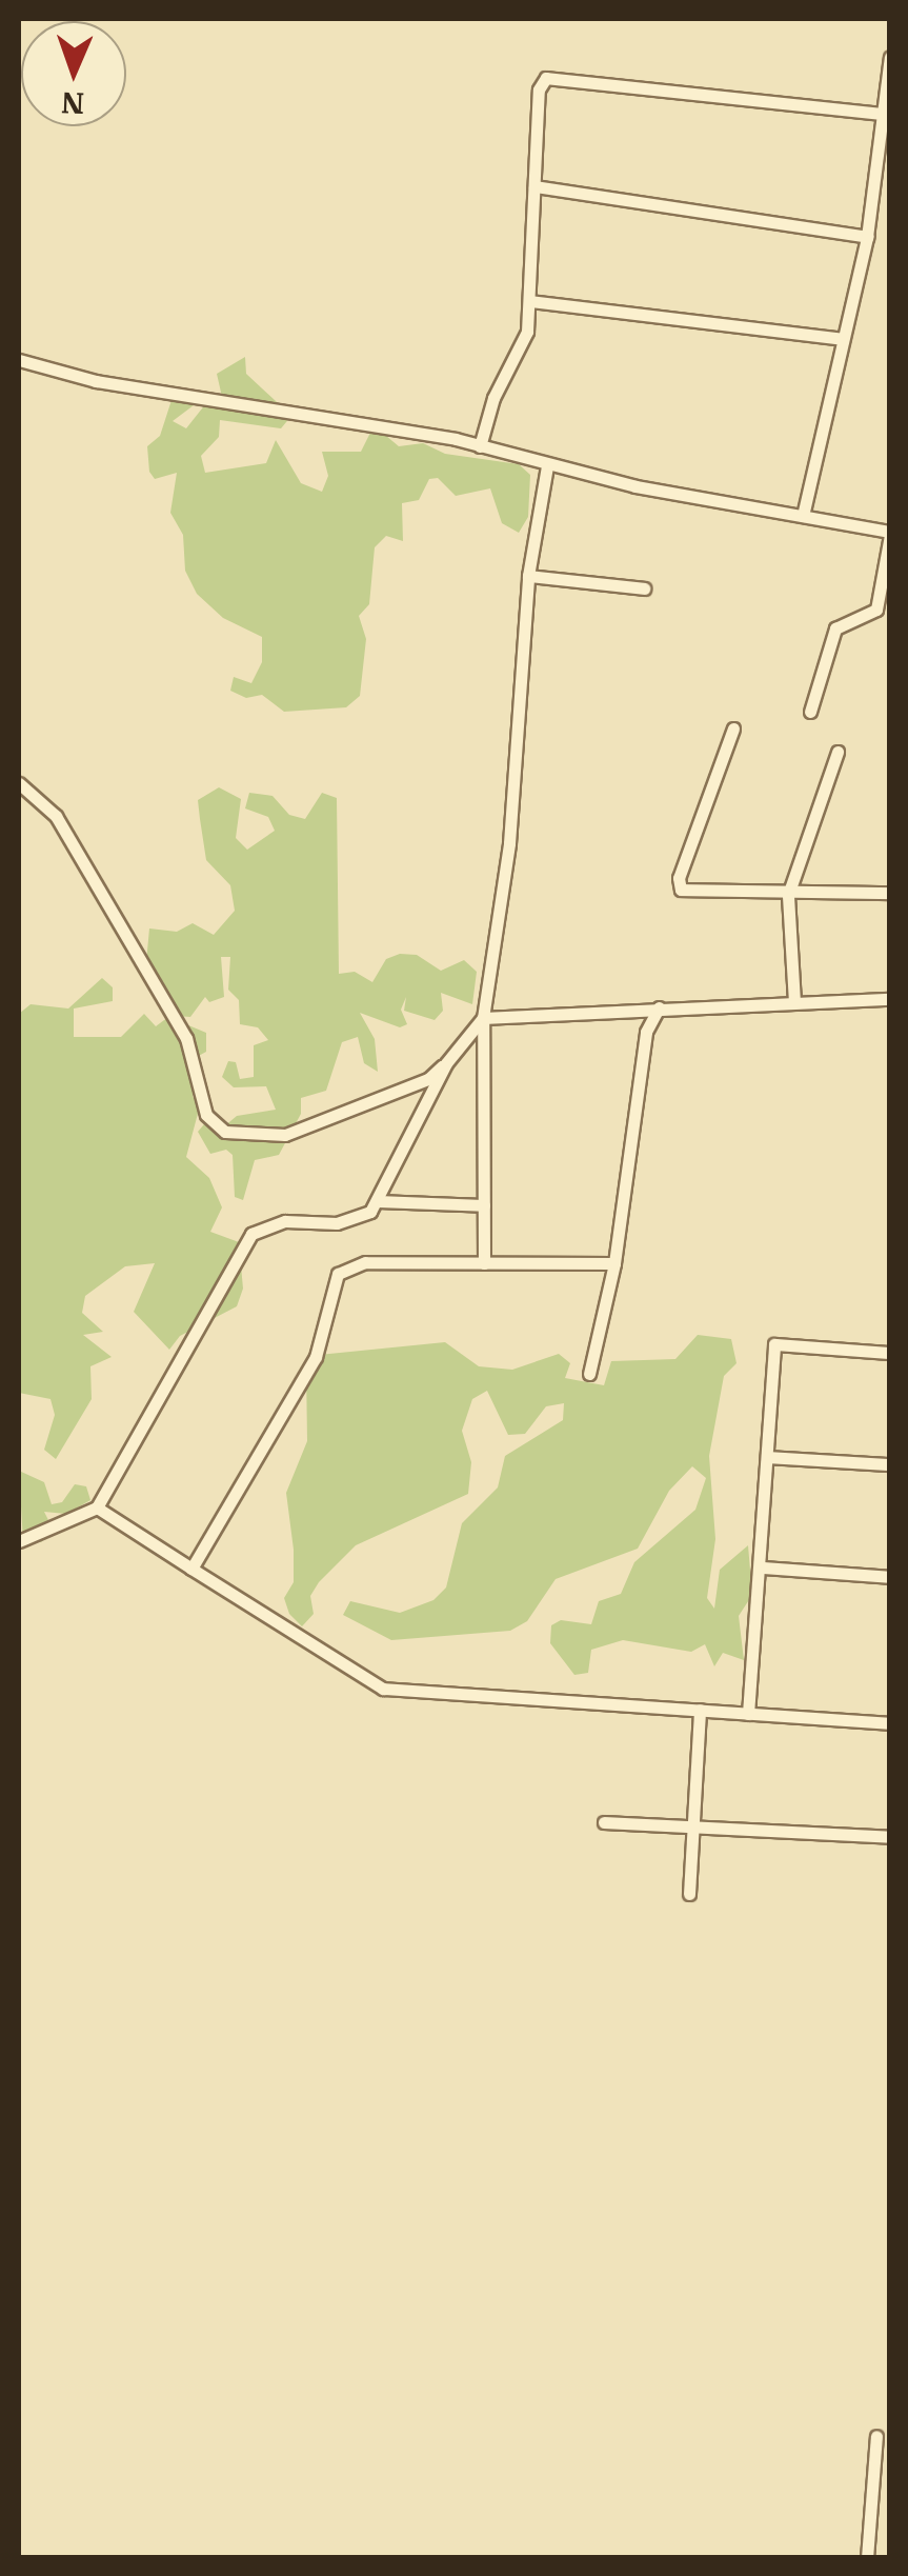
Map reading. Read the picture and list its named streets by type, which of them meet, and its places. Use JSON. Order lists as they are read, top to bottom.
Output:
{
  "north": "bottom"
}
